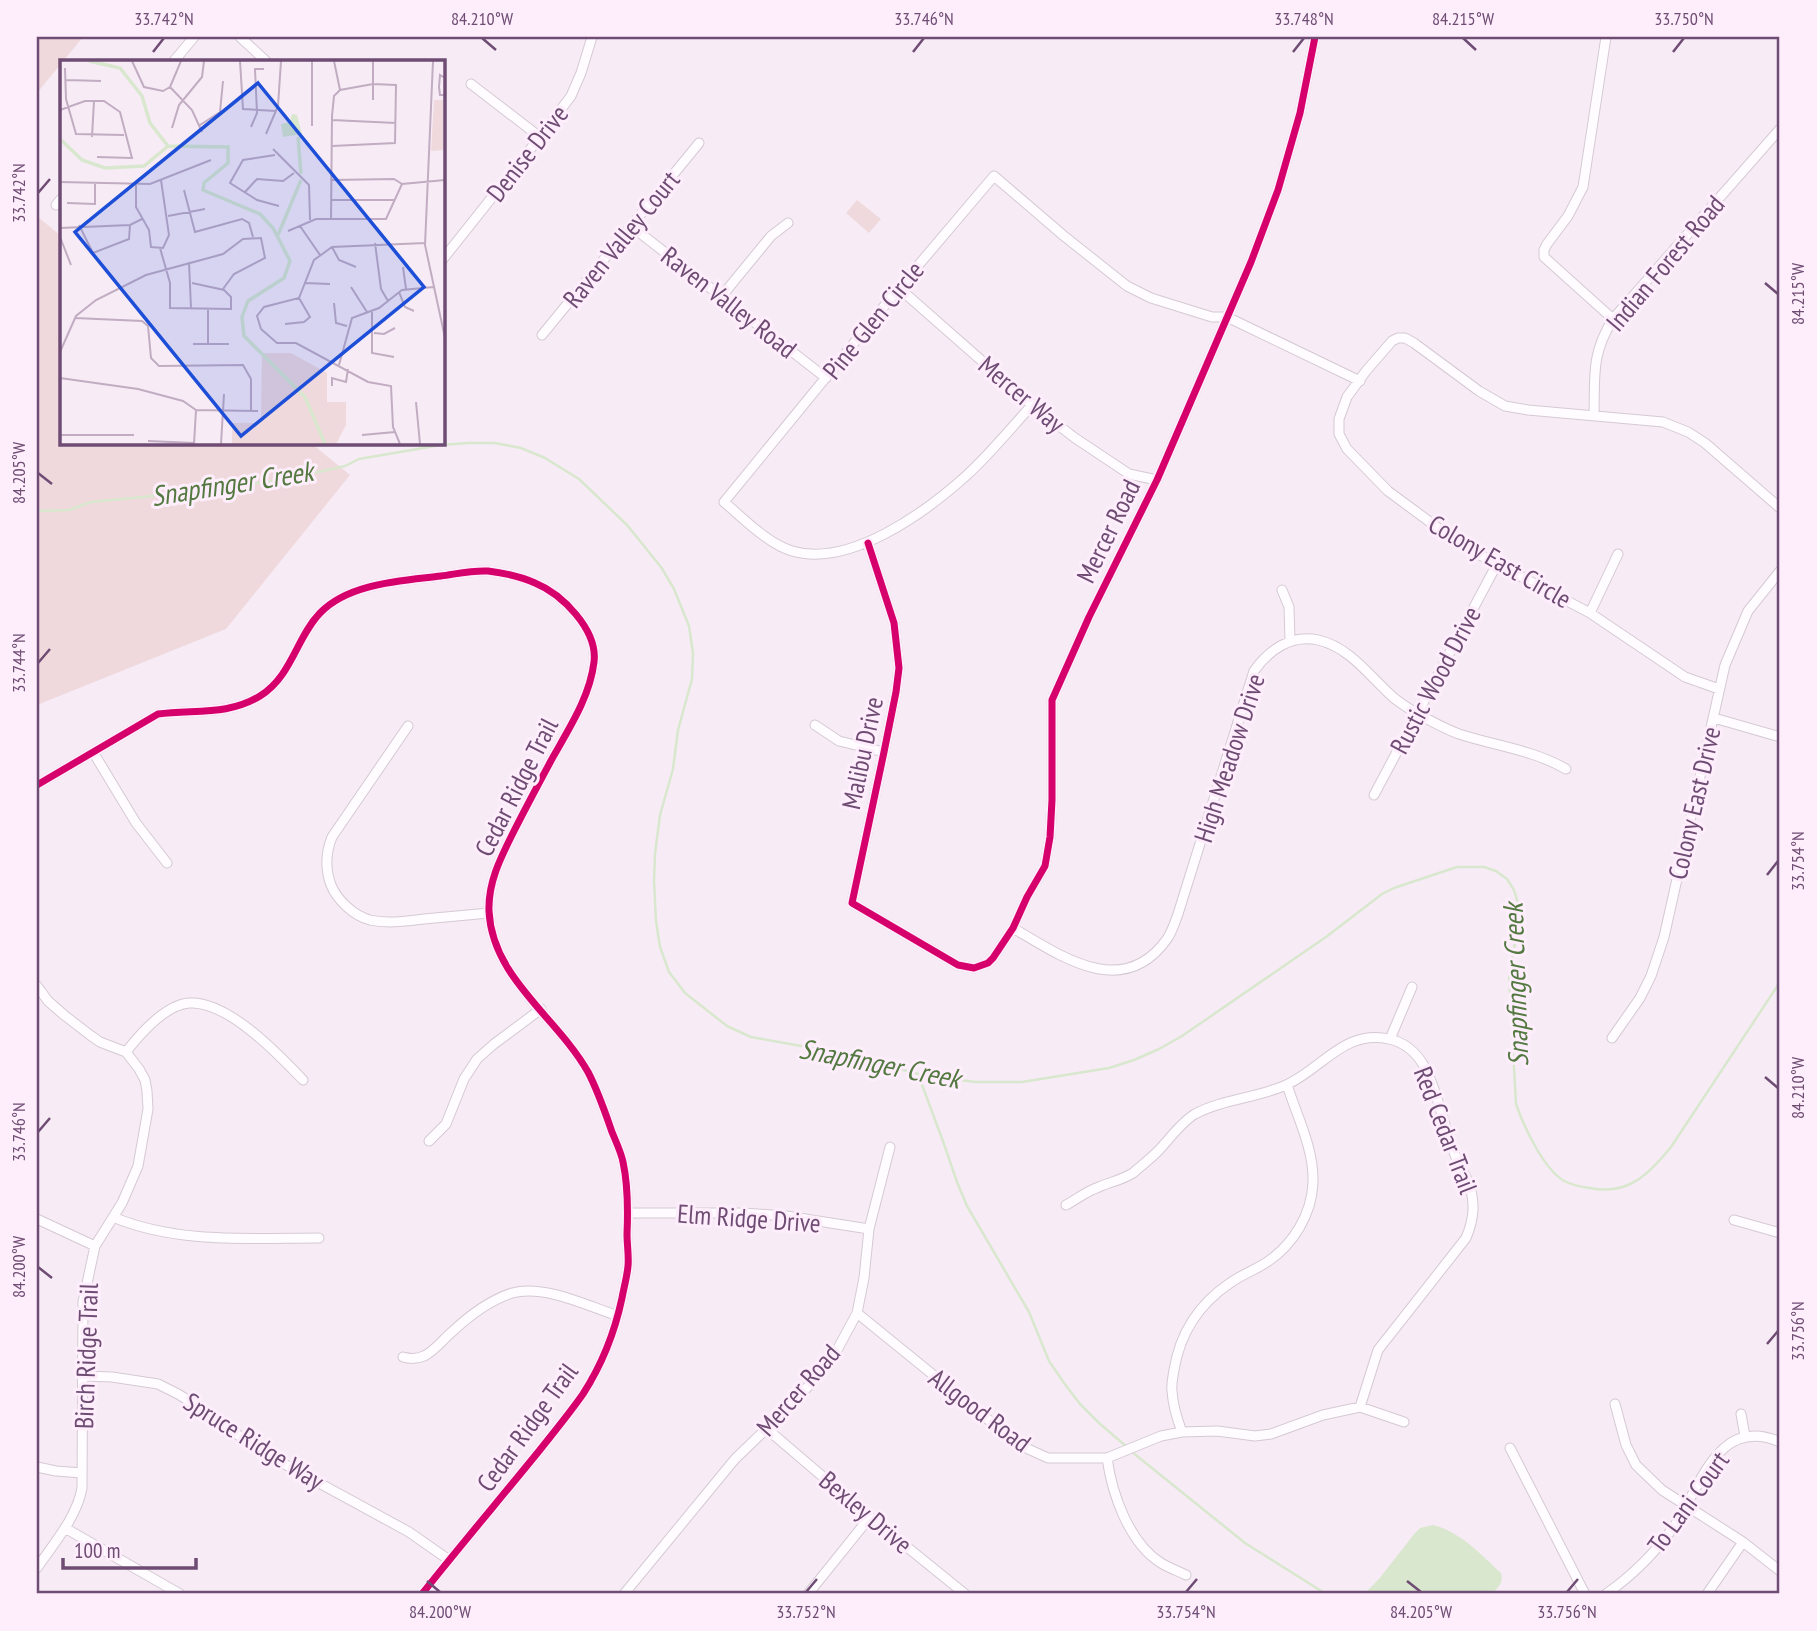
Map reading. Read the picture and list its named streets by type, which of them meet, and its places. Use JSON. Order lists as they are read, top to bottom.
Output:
{
  "streets": {
    "street": [
      "Denise Drive",
      "Raven Valley Court",
      "Indian Forest Road",
      "Raven Valley Road",
      "Pine Glen Circle",
      "Mercer Way",
      "Mercer Road",
      "Colony East Circle",
      "Rustic Wood Drive",
      "Malibu Drive",
      "High Meadow Drive",
      "Cedar Ridge Trail",
      "Colony East Drive",
      "Red Cedar Trail",
      "Elm Ridge Drive",
      "Birch Ridge Trail",
      "Allgood Road",
      "Spruce Ridge Way",
      "To Lani Court",
      "Bexley Drive"
    ]
  },
  "crossings": [
    ["Raven Valley Court", "Raven Valley Road"],
    ["Indian Forest Road", "Colony East Circle"],
    ["Raven Valley Road", "Pine Glen Circle"],
    ["Pine Glen Circle", "Mercer Way"],
    ["Pine Glen Circle", "Mercer Road"],
    ["Pine Glen Circle", "Colony East Circle"],
    ["Pine Glen Circle", "Malibu Drive"],
    ["Mercer Way", "Mercer Road"],
    ["Mercer Road", "Malibu Drive"],
    ["Mercer Road", "High Meadow Drive"],
    ["Mercer Road", "Elm Ridge Drive"],
    ["Mercer Road", "Allgood Road"],
    ["Mercer Road", "Bexley Drive"],
    ["Colony East Circle", "Rustic Wood Drive"],
    ["Colony East Circle", "Colony East Drive"],
    ["Cedar Ridge Trail", "Elm Ridge Drive"],
    ["Cedar Ridge Trail", "Spruce Ridge Way"],
    ["Red Cedar Trail", "Allgood Road"],
    ["Birch Ridge Trail", "Spruce Ridge Way"]
  ],
  "water": ["Snapfinger Creek"],
  "scale_bar": "100 m",
  "coordinates": [
    "33.742°N",
    "84.210°W",
    "33.746°N",
    "33.748°N",
    "84.215°W",
    "33.750°N",
    "84.205°W",
    "33.744°N",
    "33.754°N",
    "84.200°W",
    "33.756°N",
    "33.752°N"
  ]
}
